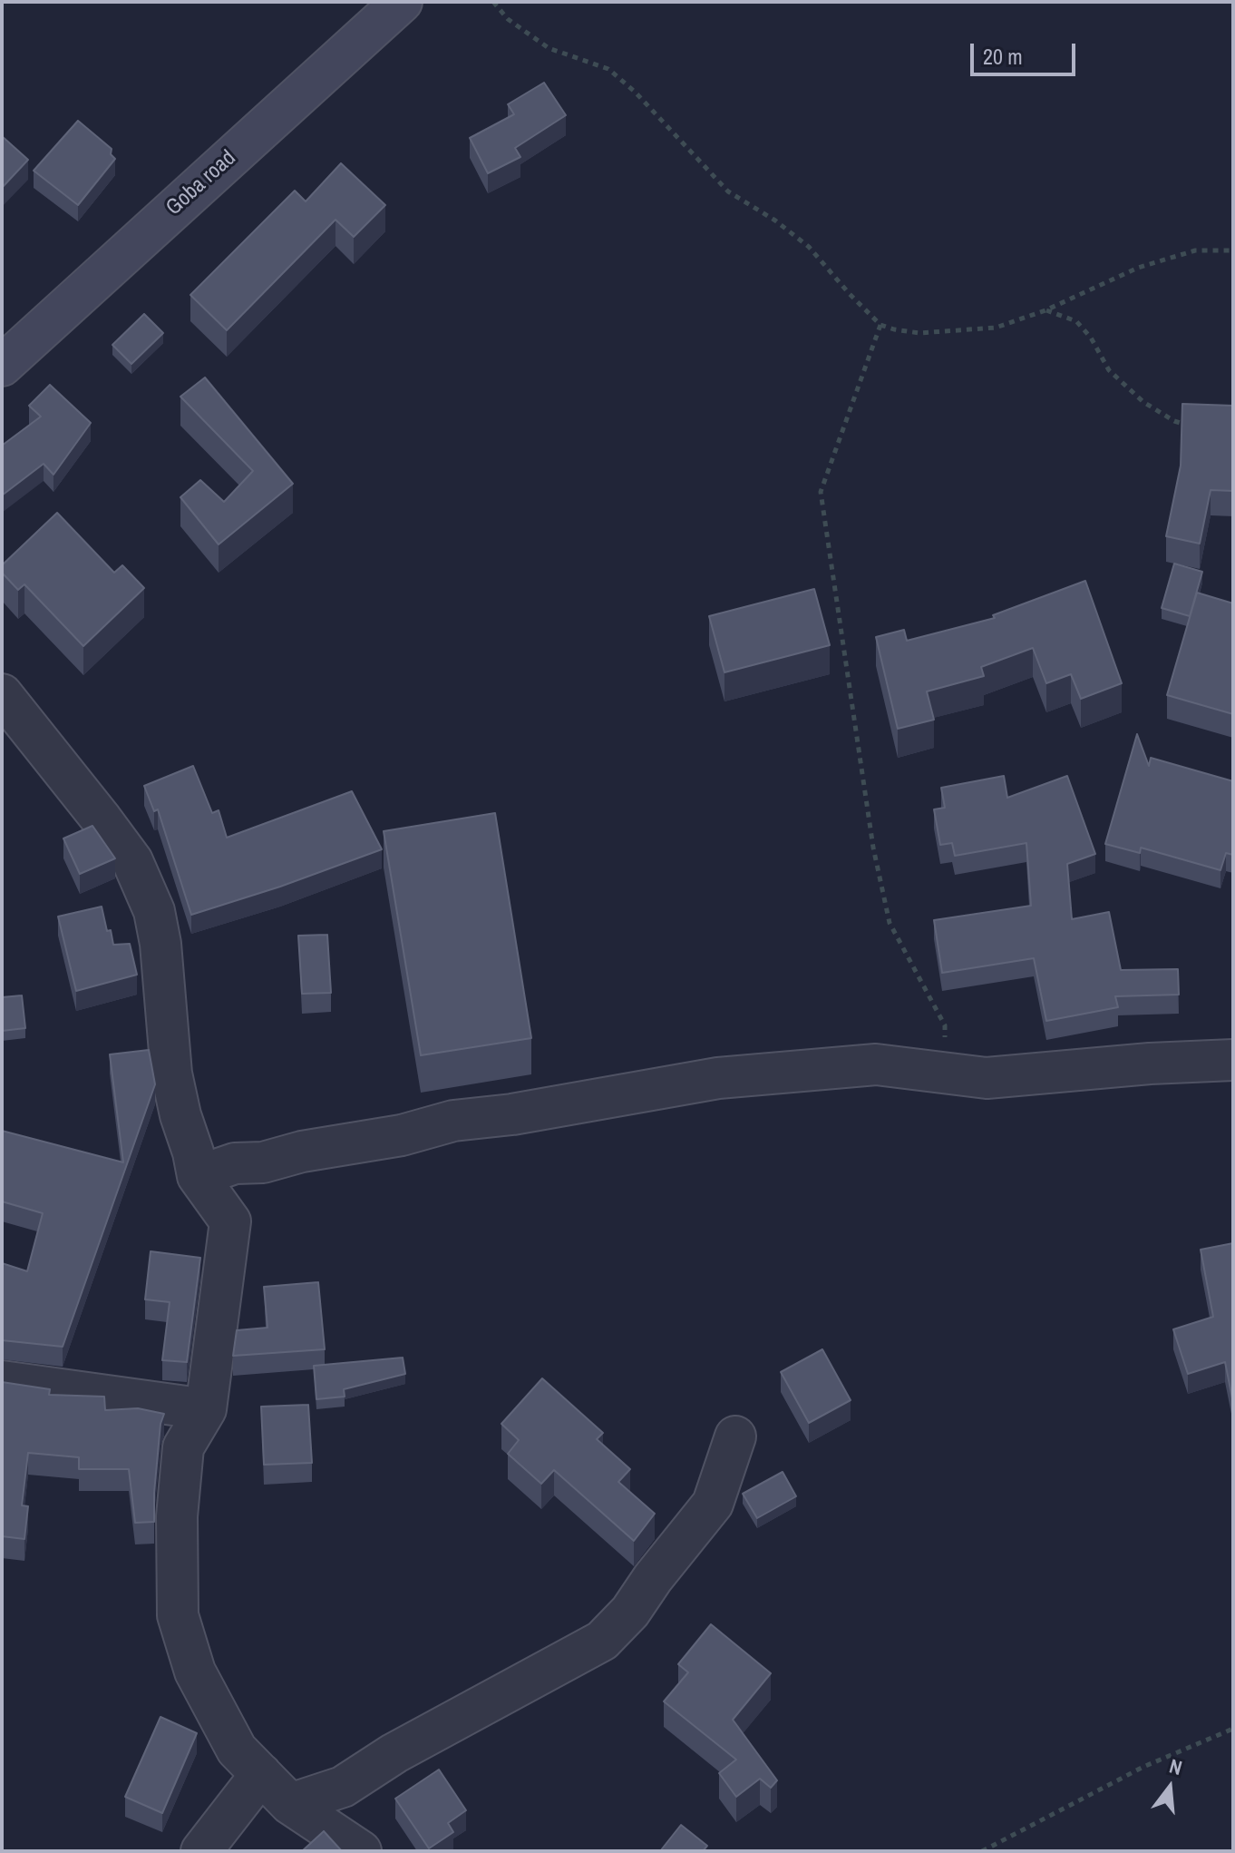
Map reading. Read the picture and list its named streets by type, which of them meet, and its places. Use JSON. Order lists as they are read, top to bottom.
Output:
{
  "streets": {
    "main road": ["Goba road"]
  },
  "scale_bar": "20 m",
  "north": "top"
}
